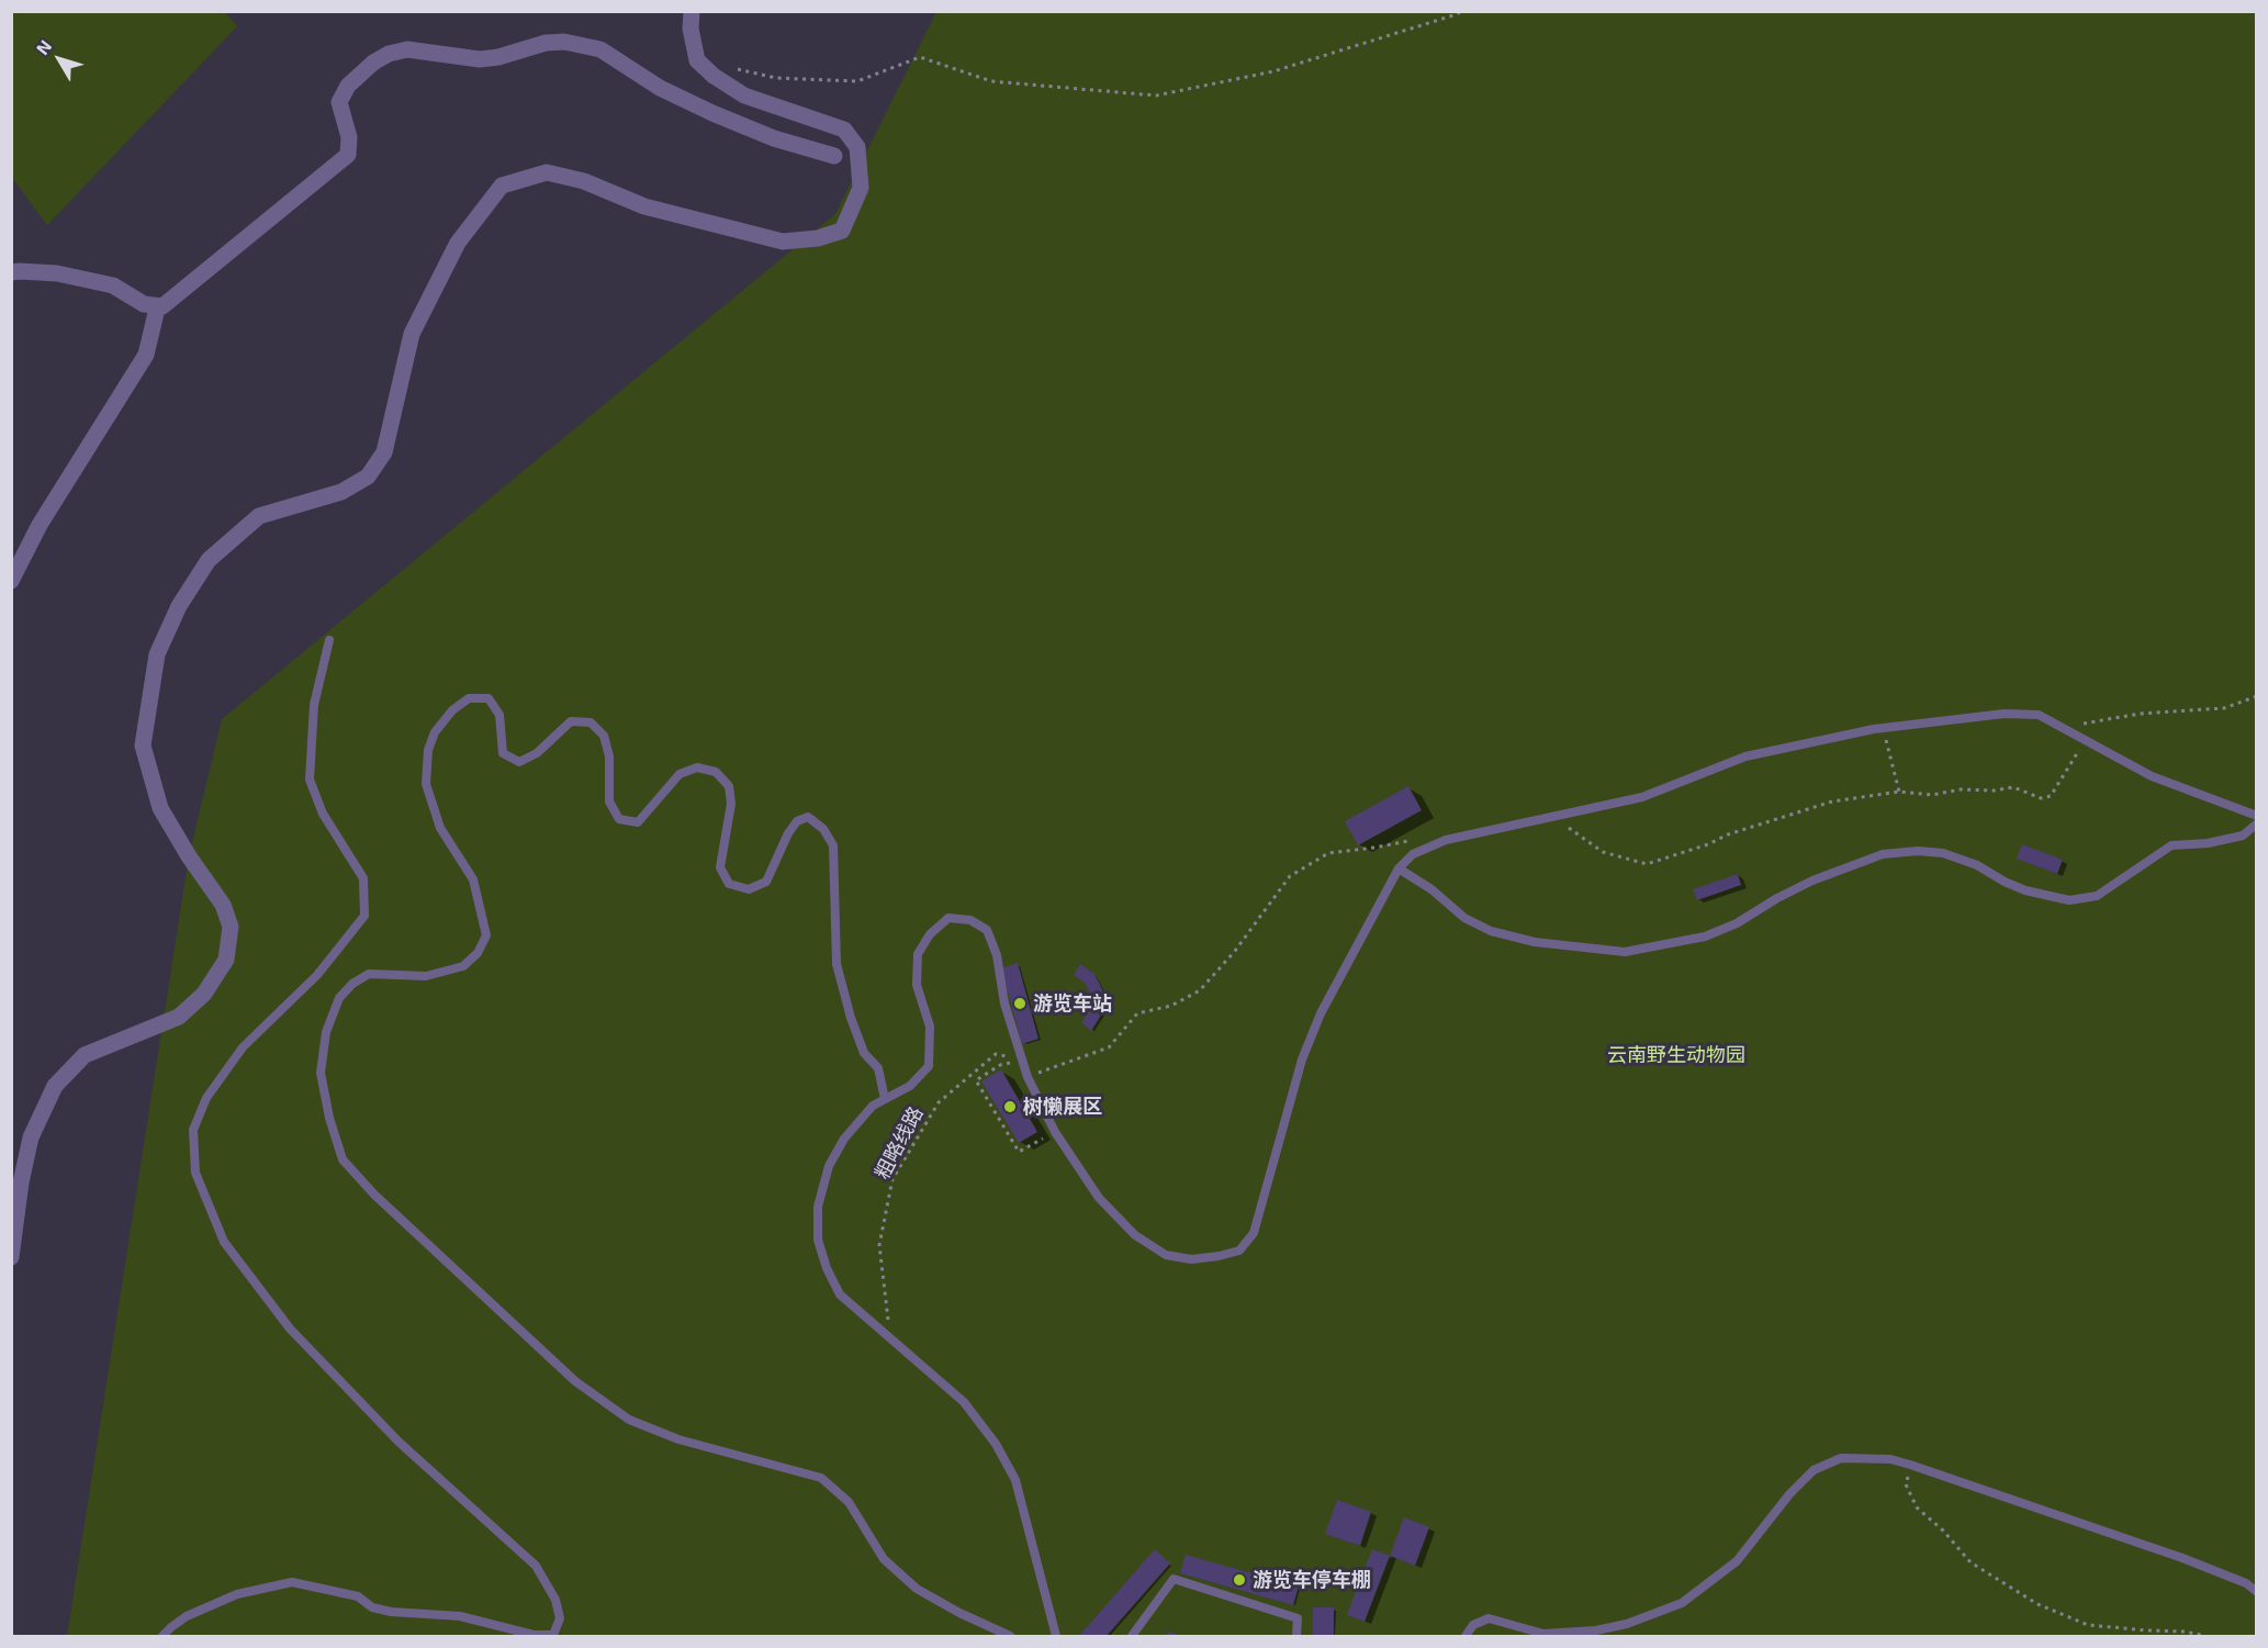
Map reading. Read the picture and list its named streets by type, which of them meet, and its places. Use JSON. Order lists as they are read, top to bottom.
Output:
{
  "streets": {
    "path": ["粗略线路"]
  },
  "parks": ["云南野生动物园"],
  "places": ["游览车站", "树懒展区", "游览车停车棚"],
  "north": "top left"
}
